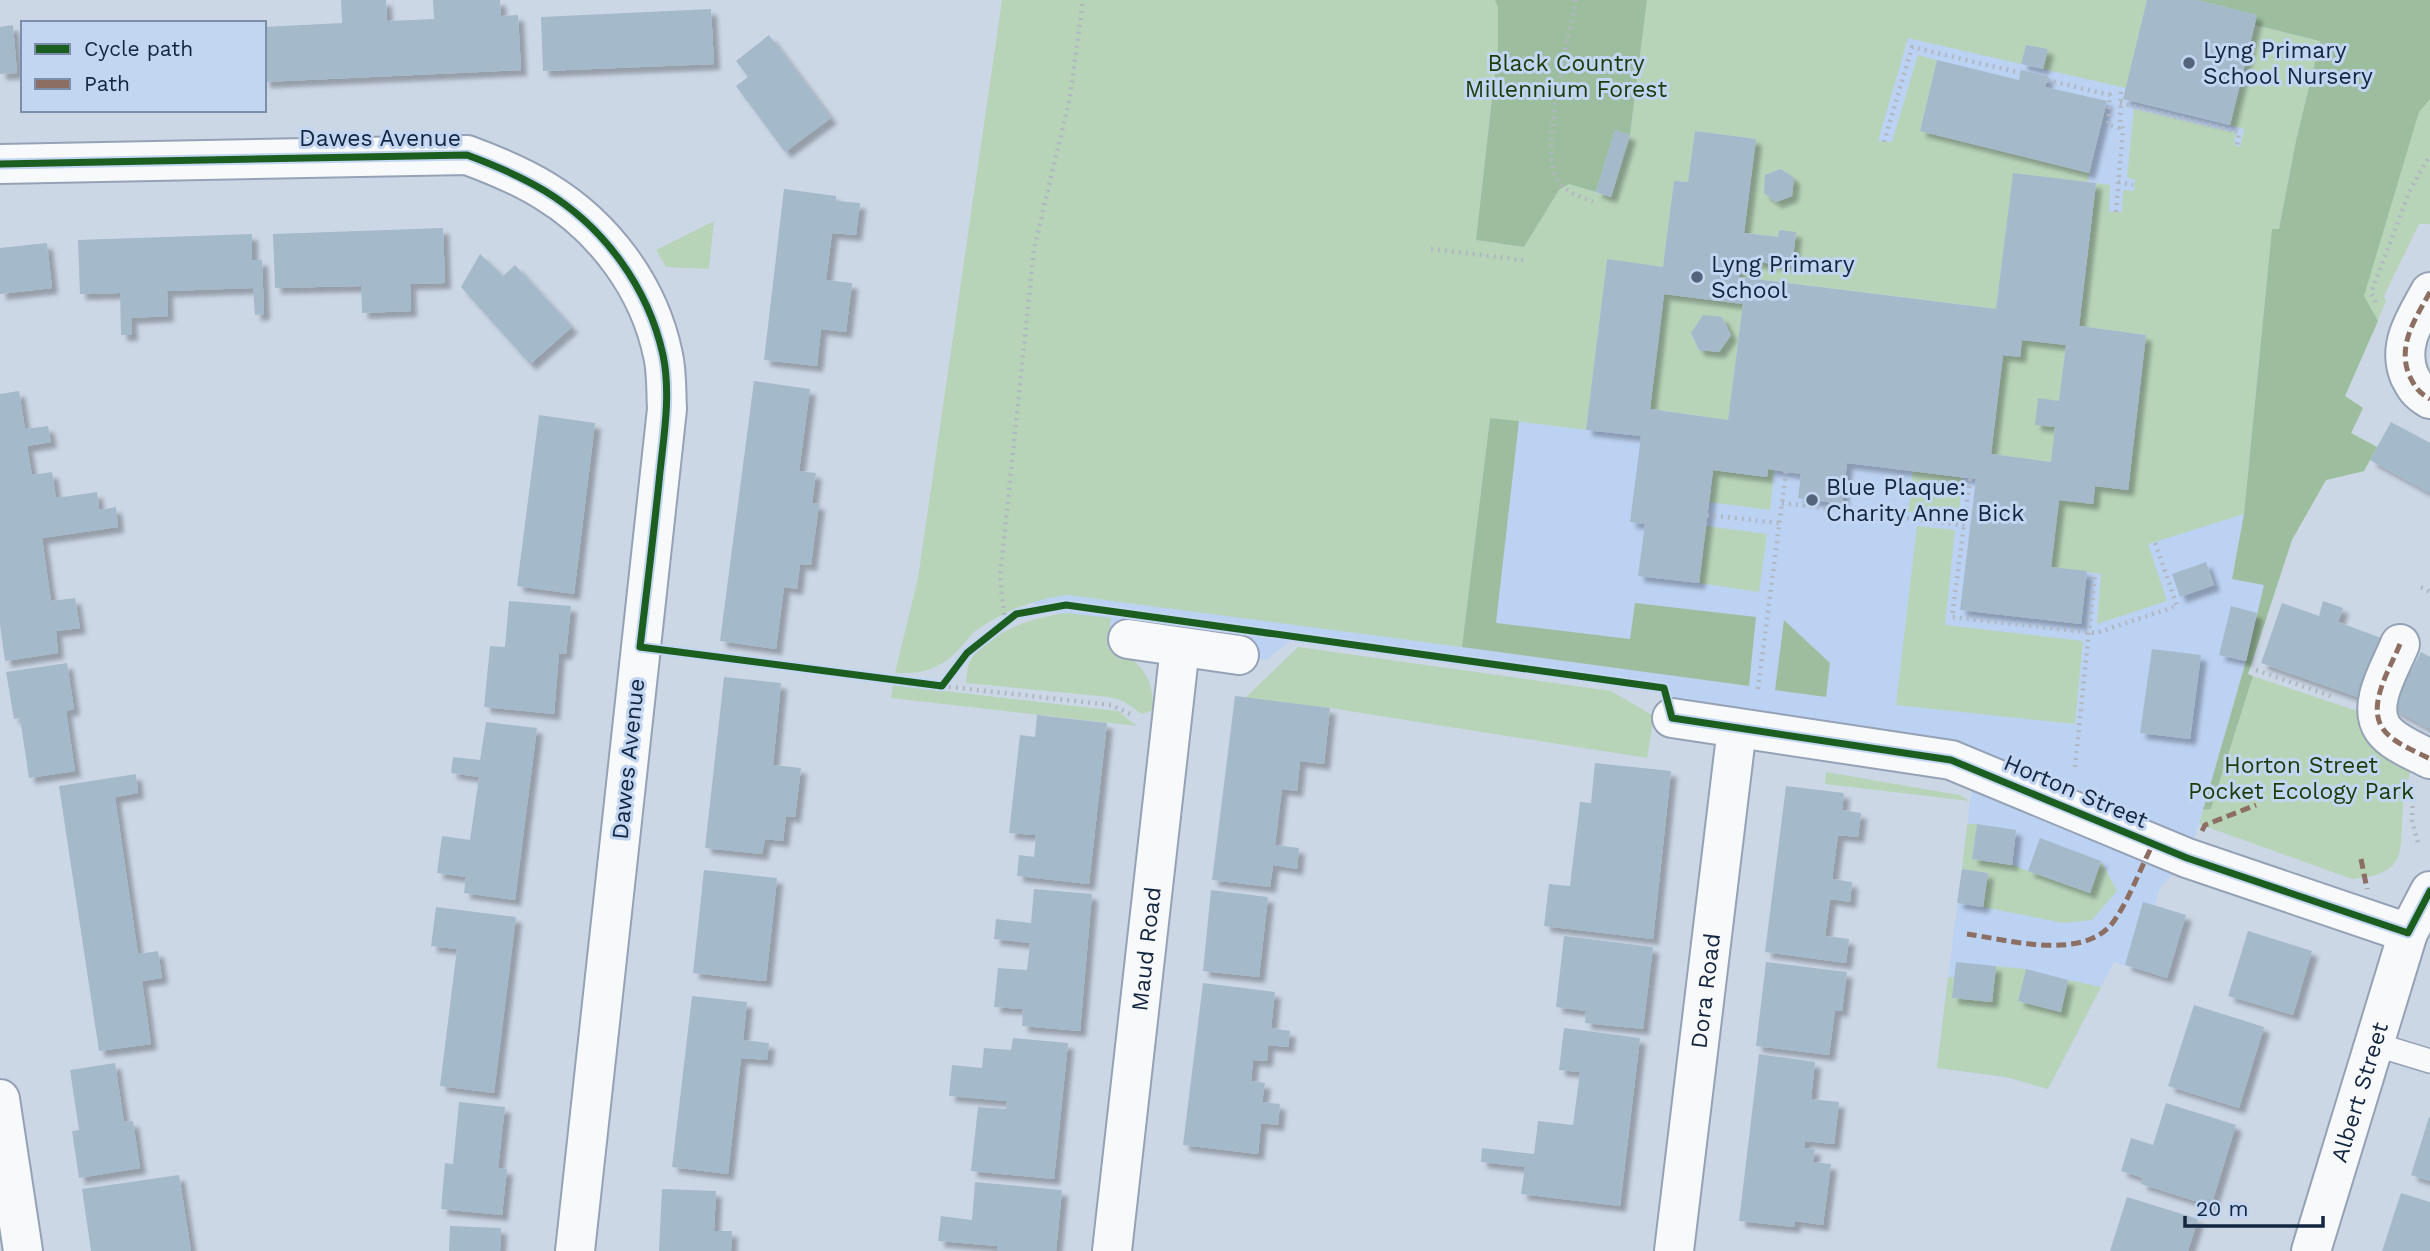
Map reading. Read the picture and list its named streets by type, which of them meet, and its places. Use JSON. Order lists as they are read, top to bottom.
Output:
{
  "streets": {
    "street": [
      "Dawes Avenue",
      "Horton Street",
      "Maud Road",
      "Dora Road",
      "Albert Street"
    ]
  },
  "crossings": [
    ["Horton Street", "Dora Road"],
    ["Horton Street", "Albert Street"]
  ],
  "parks": ["Black Country Millennium Forest", "Horton Street Pocket Ecology Park"],
  "places": ["Lyng Primary School Nursery", "Lyng Primary School", "Blue Plaque: Charity Anne Bick"],
  "legend": ["Cycle path", "Path"],
  "scale_bar": "20 m"
}
